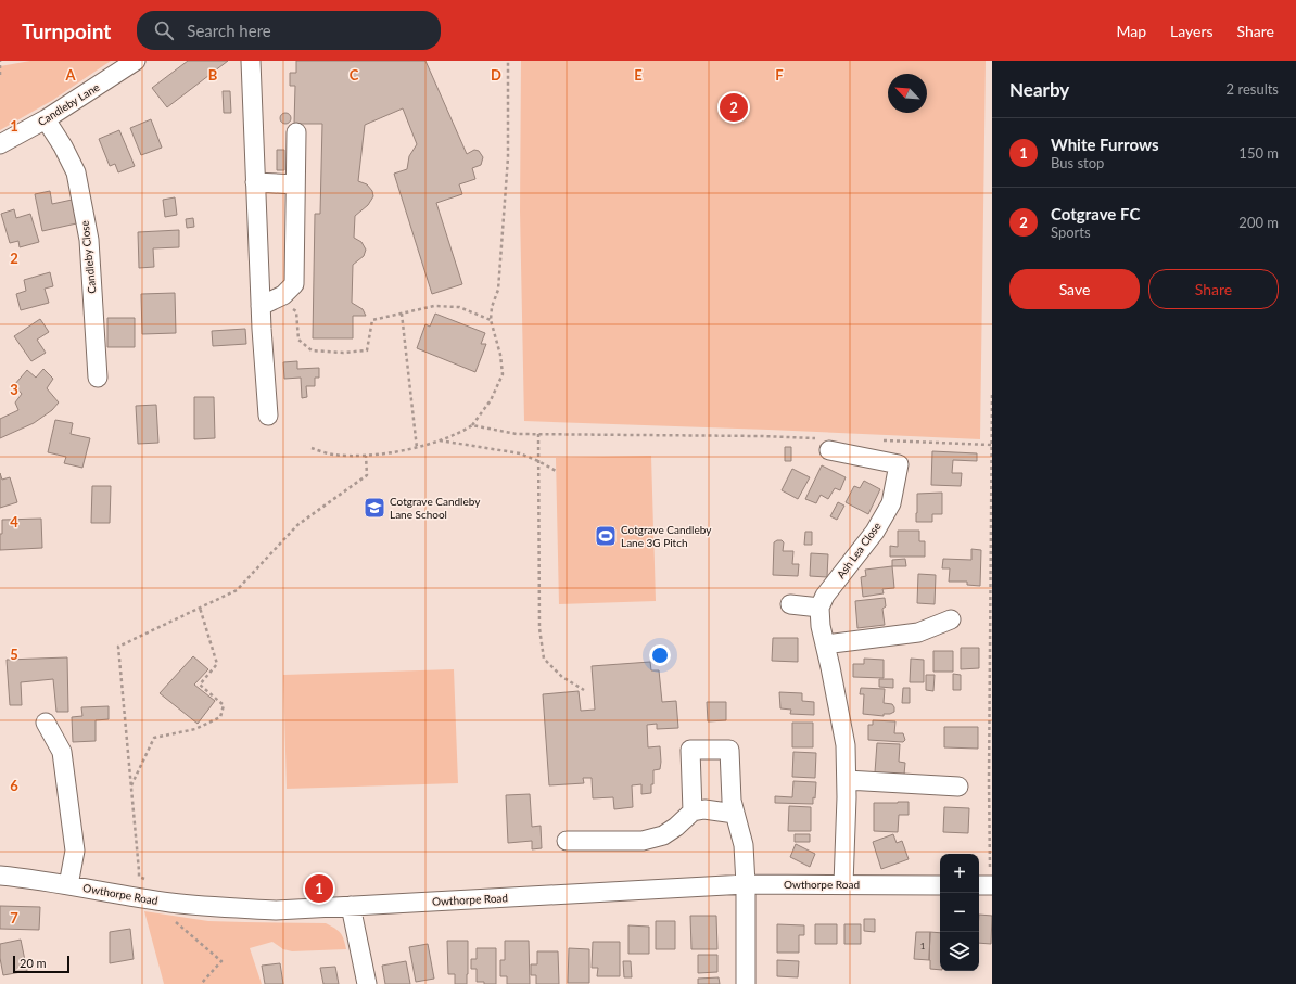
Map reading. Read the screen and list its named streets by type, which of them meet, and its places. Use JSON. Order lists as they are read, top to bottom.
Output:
{
  "streets": {
    "street": [
      "Candleby Lane",
      "Candleby Close",
      "Ash Lea Close",
      "Owthorpe Road"
    ]
  },
  "crossings": [
    ["Candleby Lane", "Candleby Close"]
  ],
  "places": {
    "school or university": ["Cotgrave Candleby Lane School"],
    "sports": ["Cotgrave Candleby Lane 3G Pitch"]
  },
  "house_numbers": ["1"],
  "scale_bar": "20 m",
  "north": "top left",
  "page": {
    "header": "Turnpoint",
    "search": "Search here",
    "nav": ["Map", "Layers", "Share"],
    "heading": ["Nearby", "2 results"],
    "pins": ["2", "1"],
    "list": [
      {
        "mark": "1",
        "name": "White Furrows",
        "note": "Bus stop",
        "value": "150 m"
      },
      {
        "mark": "2",
        "name": "Cotgrave FC",
        "note": "Sports",
        "value": "200 m"
      }
    ],
    "buttons": ["Save", "Share"],
    "map_buttons": ["+", "−"],
    "scale": "20 m"
  },
  "grid": {
    "columns": [
      "A",
      "B",
      "C",
      "D",
      "E",
      "F"
    ],
    "rows": [
      "1",
      "2",
      "3",
      "4",
      "5",
      "6",
      "7"
    ]
  }
}
